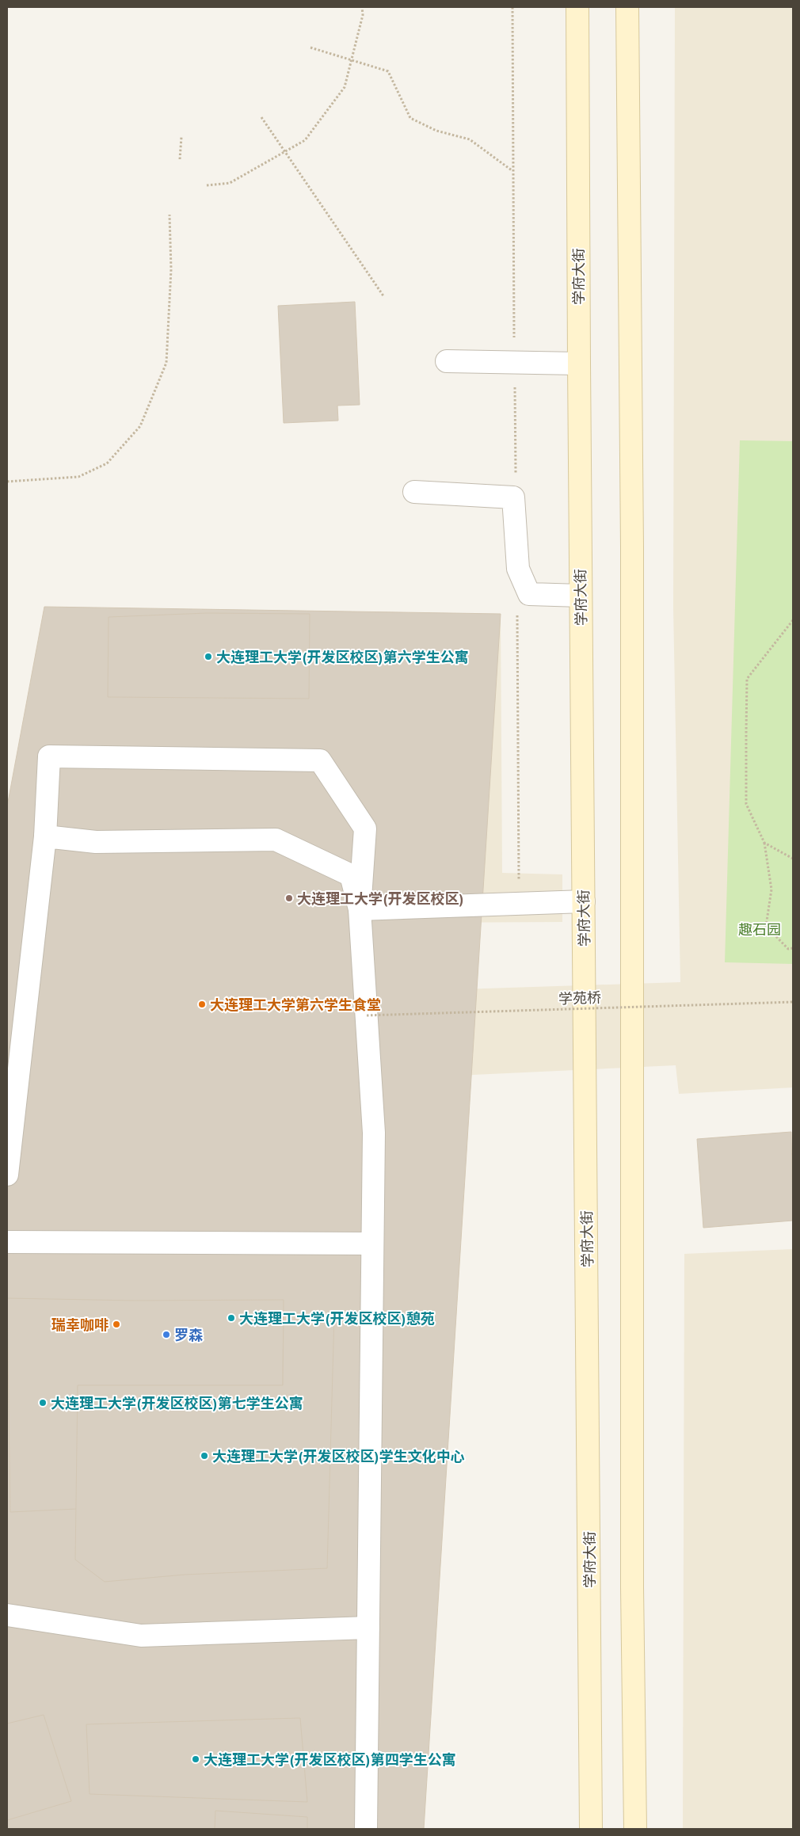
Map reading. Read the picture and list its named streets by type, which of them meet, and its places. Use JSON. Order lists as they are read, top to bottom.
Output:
{
  "streets": {
    "main road": ["学府大街"],
    "path": ["学苑桥"]
  },
  "parks": ["趣石园"],
  "places": [
    "大连理工大学(开发区校区)第六学生公寓",
    "大连理工大学(开发区校区)",
    "大连理工大学第六学生食堂",
    "大连理工大学(开发区校区)憩苑",
    "瑞幸咖啡",
    "罗森",
    "大连理工大学(开发区校区)第七学生公寓",
    "大连理工大学(开发区校区)学生文化中心",
    "大连理工大学(开发区校区)第四学生公寓"
  ]
}
